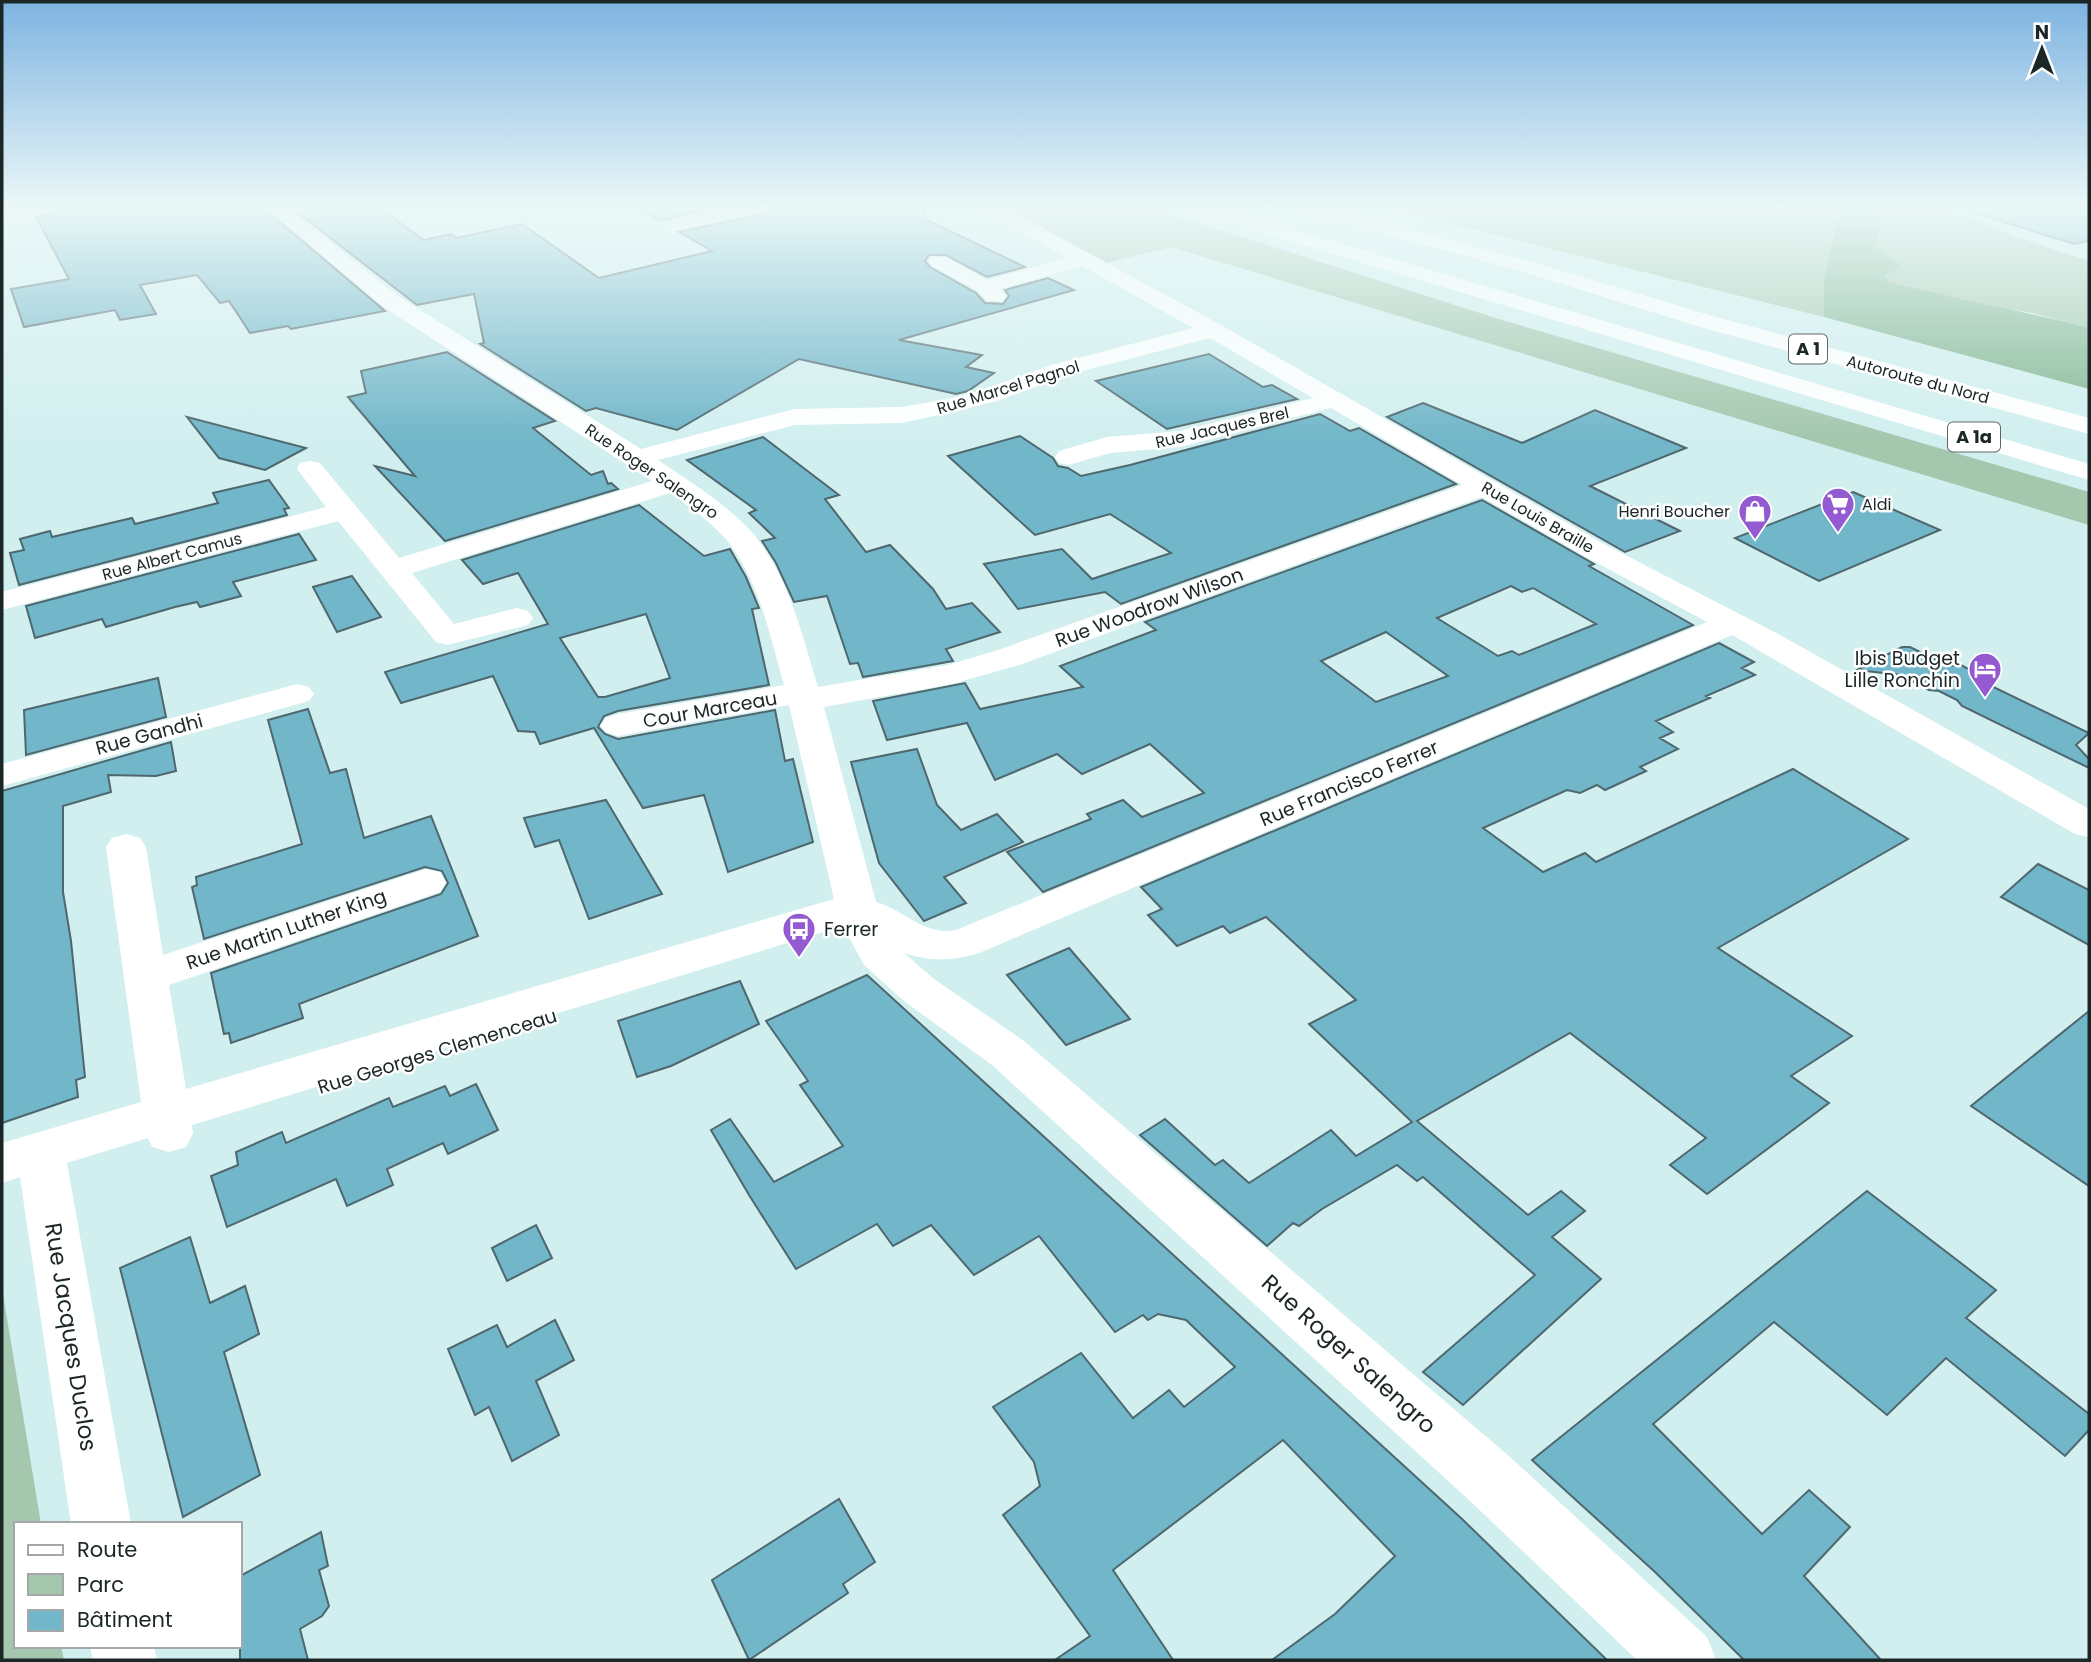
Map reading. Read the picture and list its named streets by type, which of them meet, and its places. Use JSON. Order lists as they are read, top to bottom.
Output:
{
  "streets": {
    "main road": [
      "A 1",
      "Autoroute du Nord",
      "Rue Marcel Pagnol",
      "Rue Jacques Brel",
      "A 1a",
      "Rue Roger Salengro",
      "Rue Louis Braille",
      "Rue Albert Camus",
      "Rue Woodrow Wilson",
      "Cour Marceau",
      "Rue Gandhi",
      "Rue Francisco Ferrer",
      "Rue Martin Luther King",
      "Rue Georges Clemenceau",
      "Rue Jacques Duclos"
    ]
  },
  "crossings": [
    ["Rue Marcel Pagnol", "Rue Roger Salengro"],
    ["Rue Marcel Pagnol", "Rue Louis Braille"],
    ["Rue Jacques Brel", "Rue Louis Braille"],
    ["Rue Roger Salengro", "Rue Woodrow Wilson"],
    ["Rue Roger Salengro", "Cour Marceau"],
    ["Rue Roger Salengro", "Rue Francisco Ferrer"],
    ["Rue Roger Salengro", "Rue Georges Clemenceau"],
    ["Rue Louis Braille", "Rue Woodrow Wilson"],
    ["Rue Louis Braille", "Rue Francisco Ferrer"],
    ["Rue Woodrow Wilson", "Cour Marceau"],
    ["Rue Georges Clemenceau", "Rue Jacques Duclos"]
  ],
  "places": {
    "supermarket": ["Aldi"],
    "shop": ["Henri Boucher"],
    "hotel": ["Ibis Budget Lille Ronchin"],
    "bus stop": ["Ferrer"]
  },
  "legend": ["Route", "Parc", "Bâtiment"],
  "north": "top"
}
